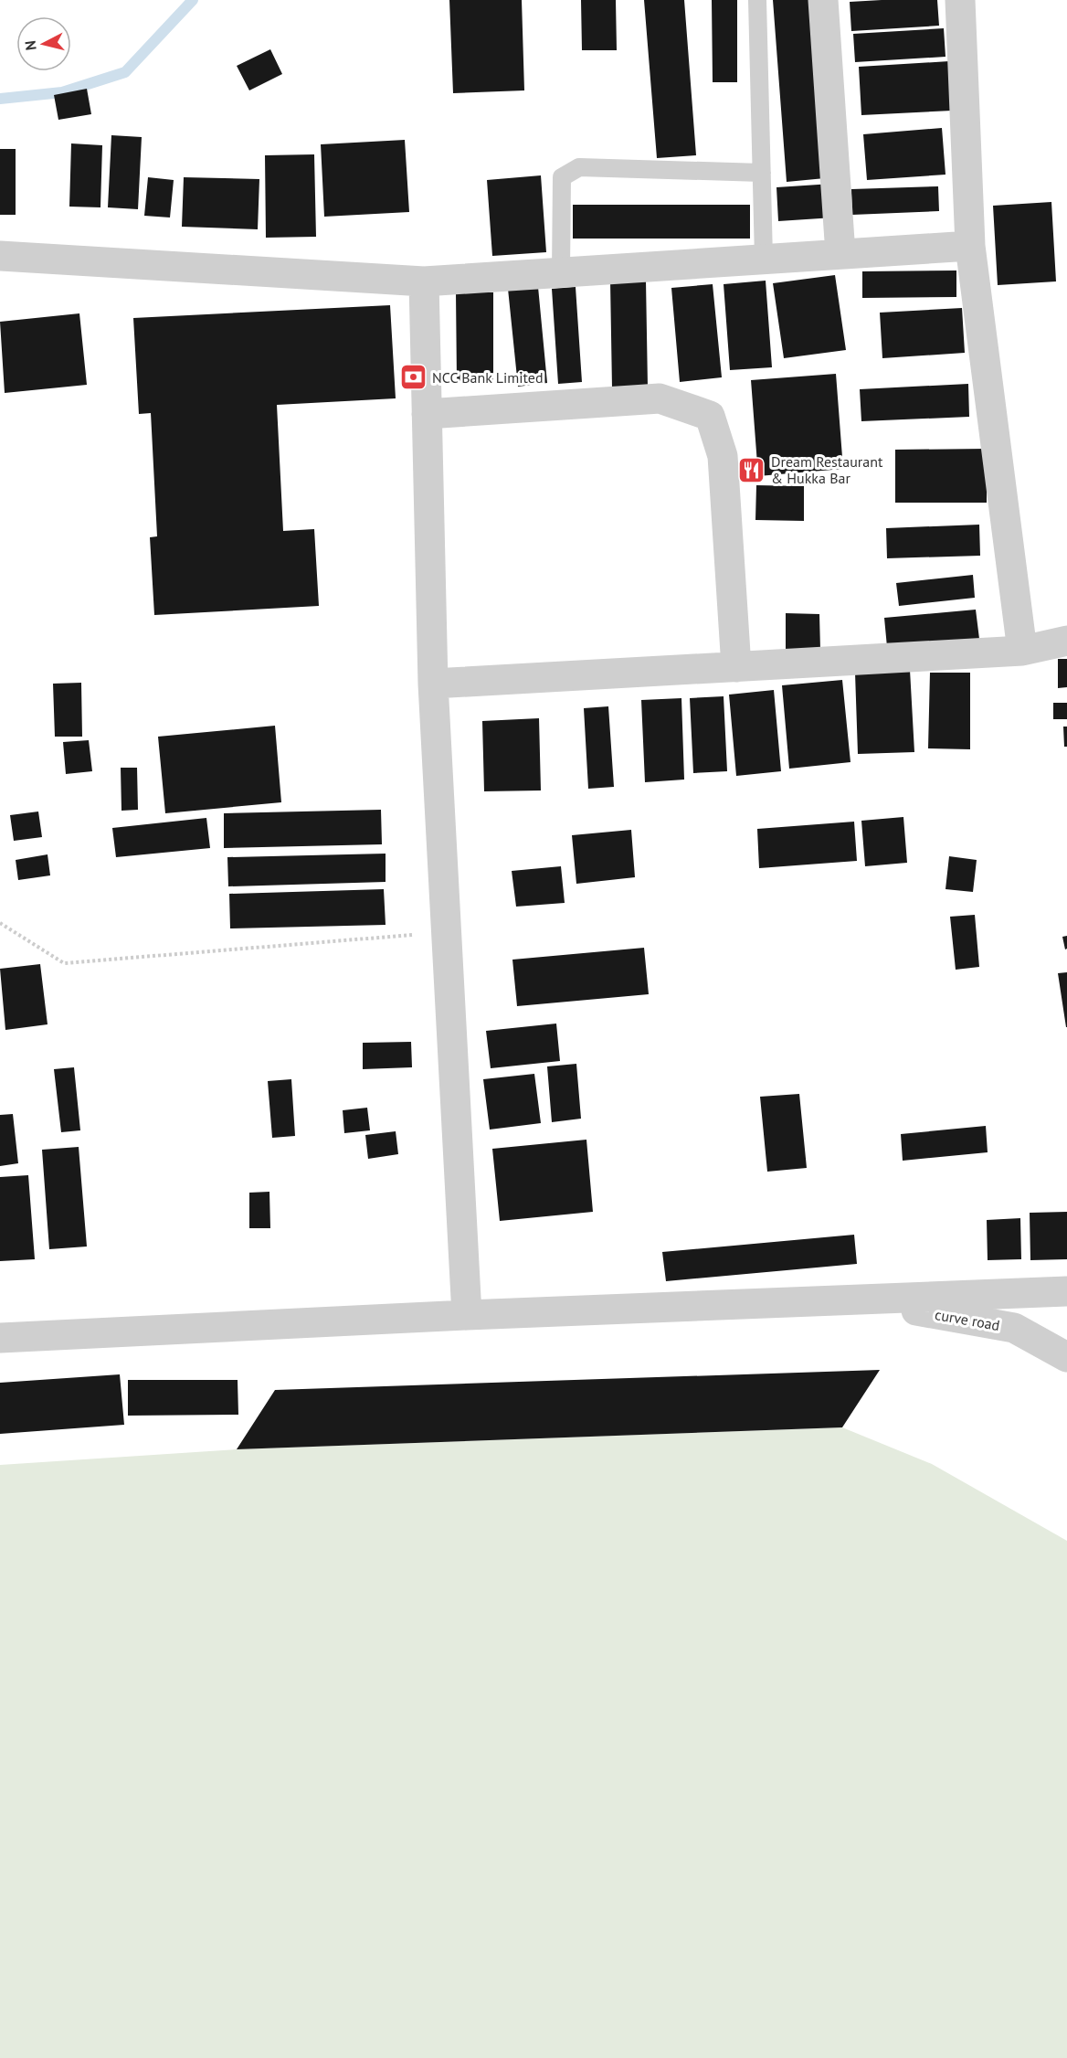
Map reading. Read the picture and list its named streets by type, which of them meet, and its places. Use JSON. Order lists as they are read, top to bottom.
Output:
{
  "streets": {
    "street": ["curve road"]
  },
  "places": {
    "bank": ["NCC Bank Limited"],
    "restaurant": ["Dream Restaurant & Hukka Bar"]
  },
  "north": "left"
}
